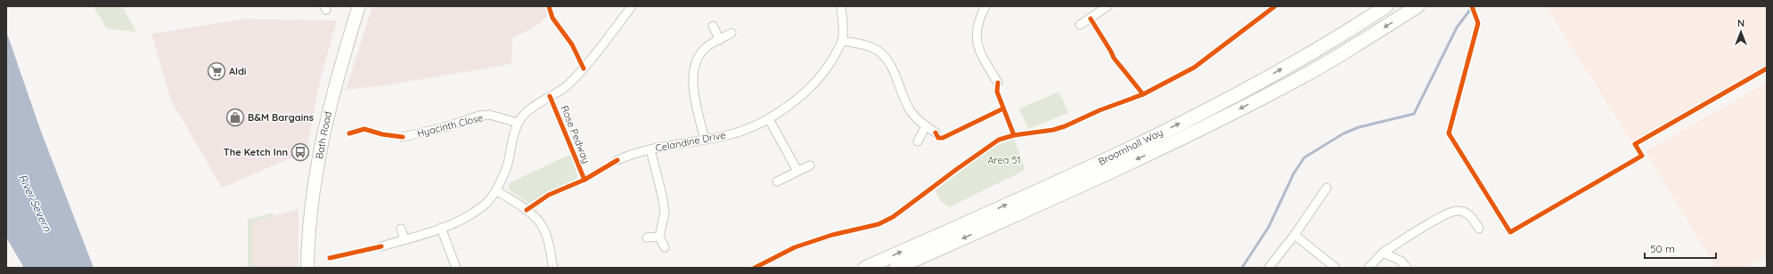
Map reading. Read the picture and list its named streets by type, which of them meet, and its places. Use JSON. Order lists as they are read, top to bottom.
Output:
{
  "streets": {
    "highway": ["Broomhall Way"],
    "main road": ["Bath Road"],
    "street": ["Hyacinth Close", "Celandine Drive"],
    "cycle path": ["Rose Pedway"]
  },
  "water": ["River Severn"],
  "parks": ["Area 51"],
  "places": {
    "supermarket": ["Aldi"],
    "shop": ["B&M Bargains"],
    "bus stop": ["The Ketch Inn"]
  },
  "scale_bar": "50 m",
  "north": "top"
}
